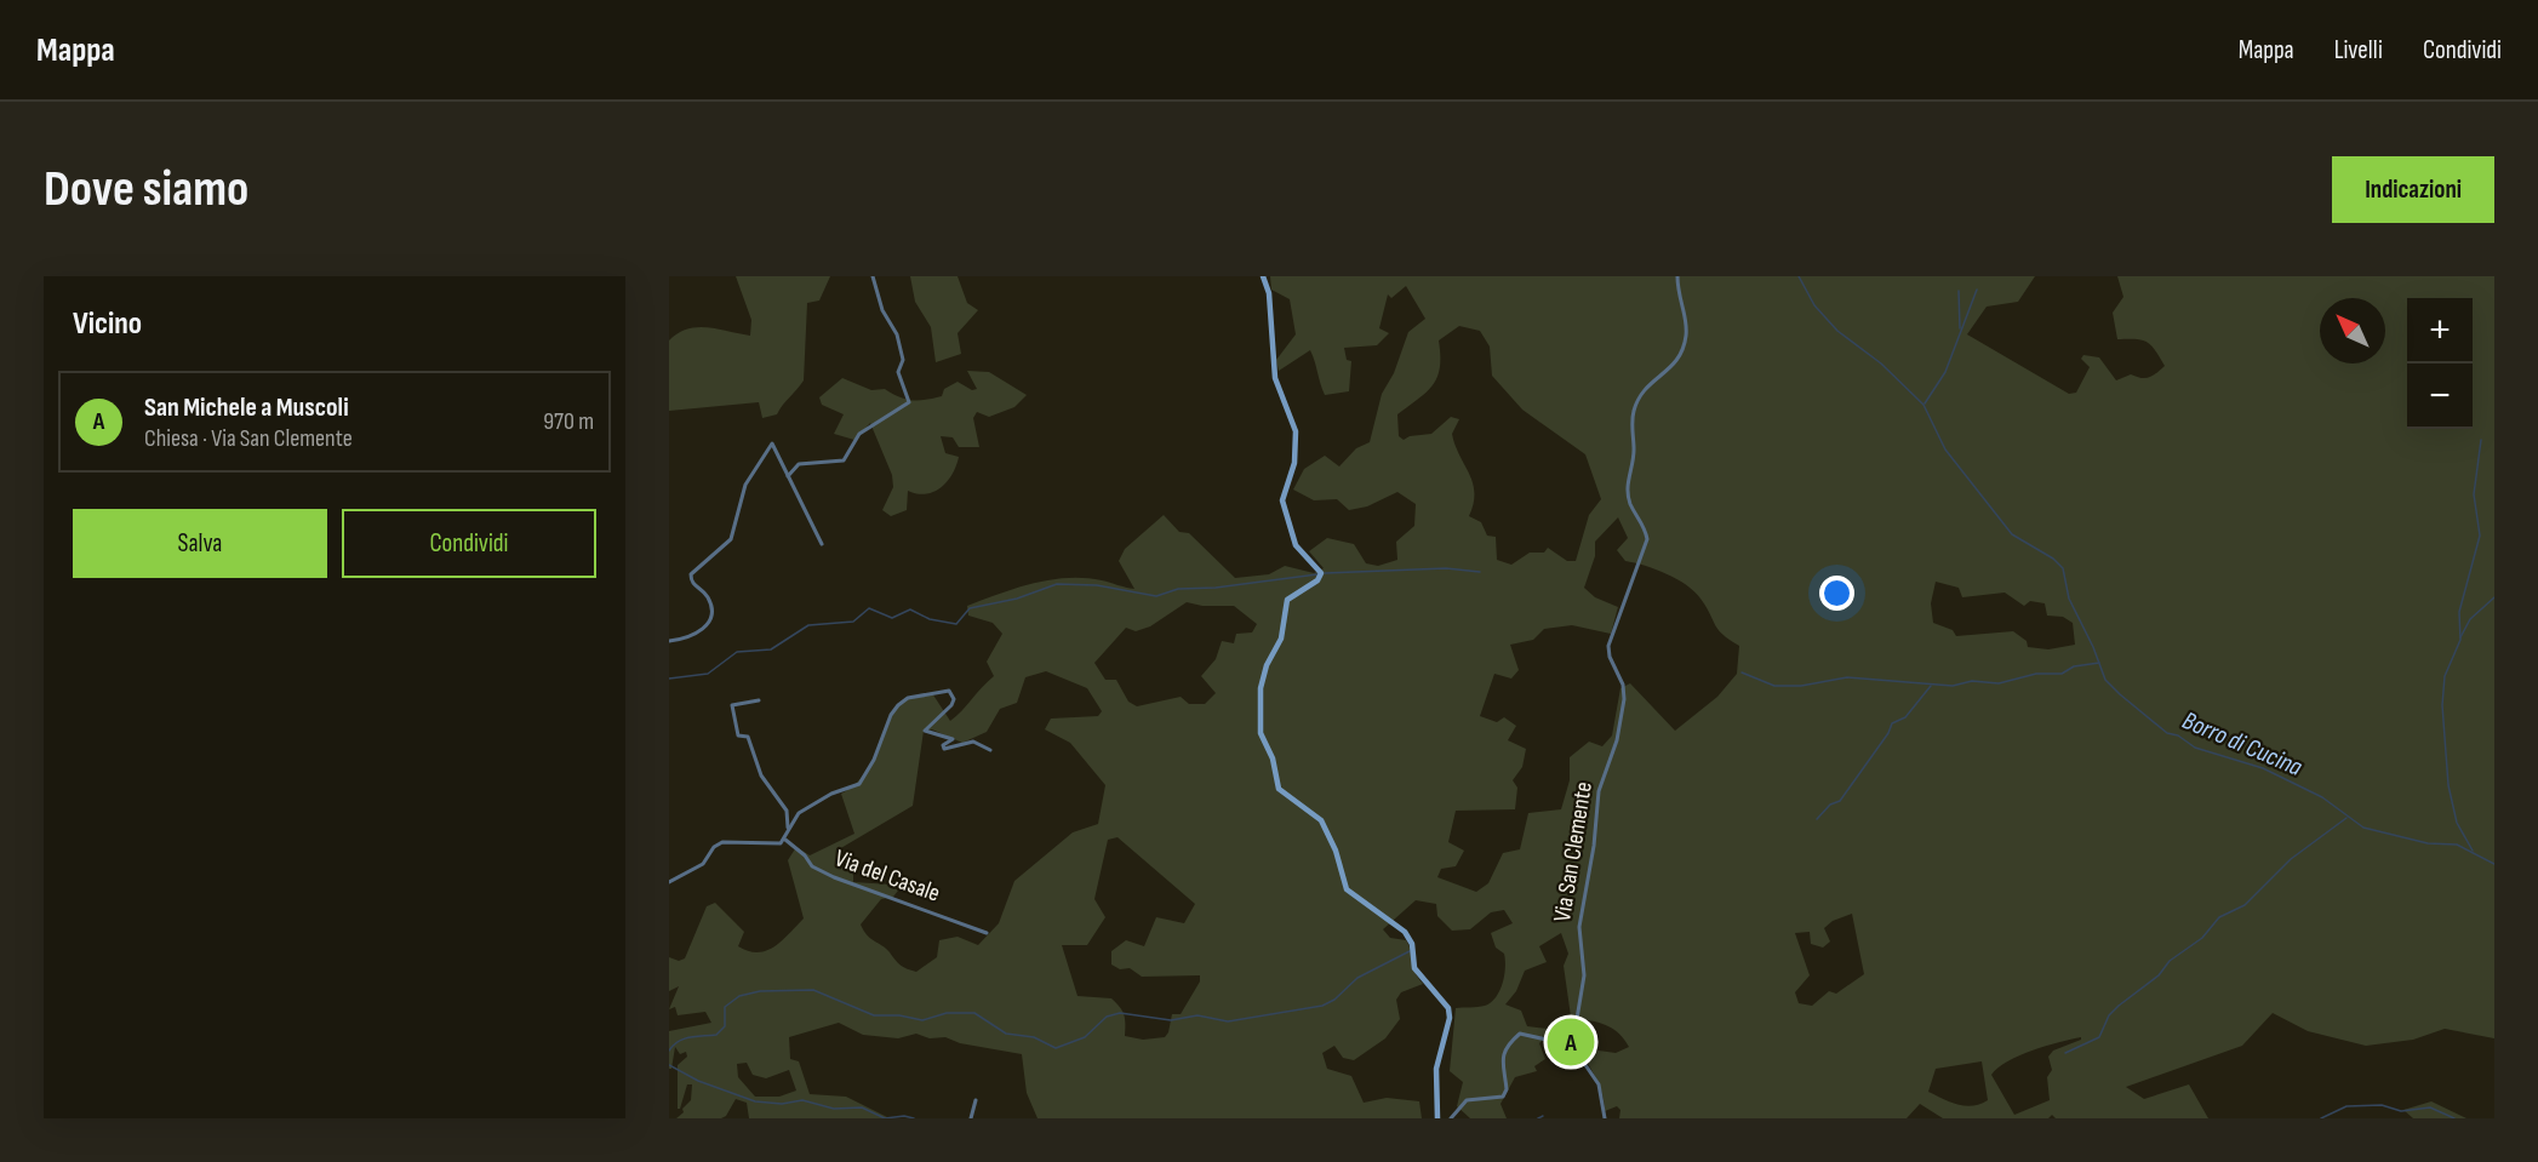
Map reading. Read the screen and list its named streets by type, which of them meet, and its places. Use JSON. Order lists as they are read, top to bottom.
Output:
{
  "streets": {
    "street": ["Via San Clemente", "Via del Casale"]
  },
  "water": ["Borro di Cucina"],
  "north": "top left",
  "page": {
    "header": "Mappa",
    "nav": ["Mappa", "Livelli", "Condividi"],
    "buttons": [
      "Indicazioni",
      ["Salva", "Condividi"]
    ],
    "title": "Dove siamo",
    "heading": "Vicino",
    "map_buttons": ["+", "−"],
    "list": [
      {
        "mark": "A",
        "name": "San Michele a Muscoli",
        "note": "Chiesa · Via San Clemente",
        "value": "970 m"
      }
    ],
    "pins": "A"
  }
}
